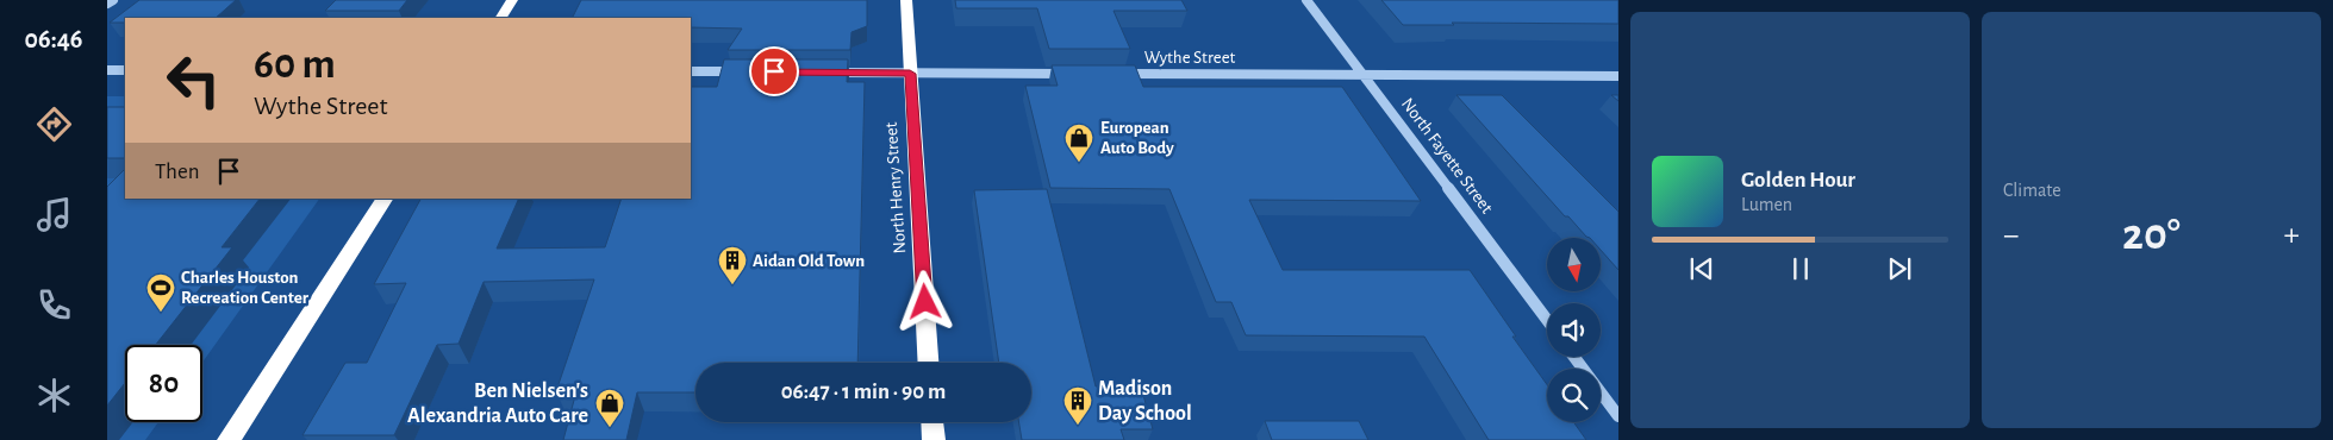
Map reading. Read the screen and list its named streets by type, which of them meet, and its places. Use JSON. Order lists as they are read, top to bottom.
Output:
{
  "streets": {
    "highway": ["North Henry Street"],
    "street": ["Wythe Street", "North Fayette Street"]
  },
  "crossings": [
    ["Wythe Street", "North Fayette Street"]
  ],
  "places": {
    "shop": ["European Auto Body", "Ben Nielsen's Alexandria Auto Care"],
    "building": ["Aidan Old Town", "Madison Day School"],
    "sports": ["Charles Houston Recreation Center"]
  },
  "north": "bottom",
  "page": {
    "tabs": "06:46",
    "tile": "Climate",
    "turn": ["60 m", "Wythe Street"],
    "then": "Then",
    "song": ["Golden Hour", "Lumen"],
    "heat": ["−", "20°", "+"],
    "limit": "80",
    "trip": "06:47 · 1 min · 90 m"
  }
}
